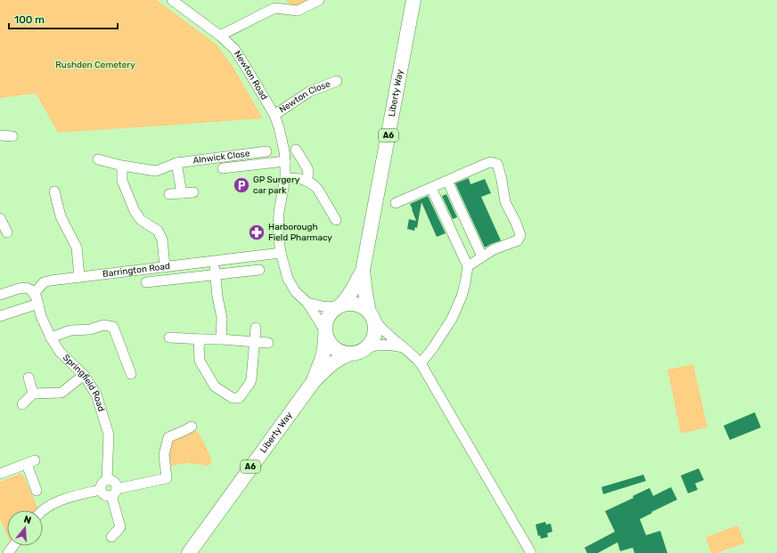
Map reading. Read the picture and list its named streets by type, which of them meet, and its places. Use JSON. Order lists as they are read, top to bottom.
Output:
{
  "streets": {
    "highway": ["Liberty Way", "A6"],
    "street": [
      "Newton Road",
      "Newton Close",
      "Alnwick Close",
      "Barrington Road",
      "Springfield Road"
    ]
  },
  "crossings": [
    ["Newton Road", "Liberty Way"],
    ["Newton Road", "Newton Close"],
    ["Newton Road", "Barrington Road"],
    ["Barrington Road", "Springfield Road"]
  ],
  "parks": ["Rushden Cemetery"],
  "places": {
    "parking": ["GP Surgery car park"],
    "pharmacy": ["Harborough Field Pharmacy"]
  },
  "scale_bar": "100 m",
  "north": "top"
}
